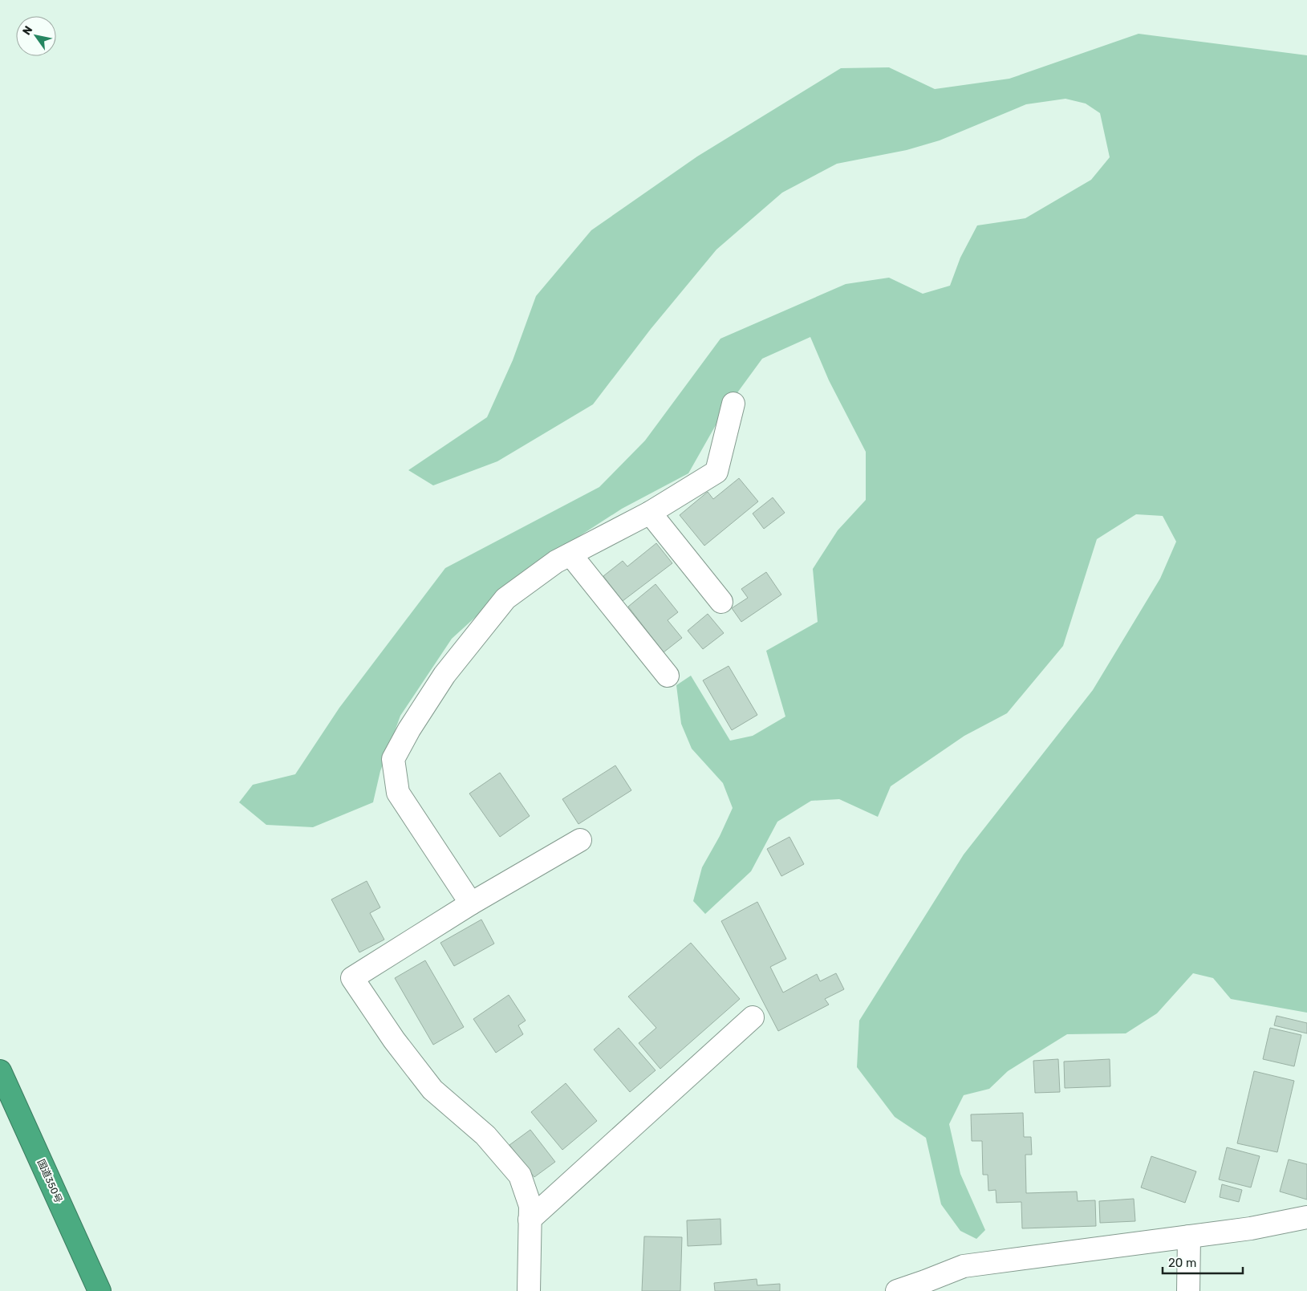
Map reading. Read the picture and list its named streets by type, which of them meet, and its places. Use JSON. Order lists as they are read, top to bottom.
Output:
{
  "streets": {
    "highway": ["国道350号"]
  },
  "scale_bar": "20 m",
  "north": "top left"
}
